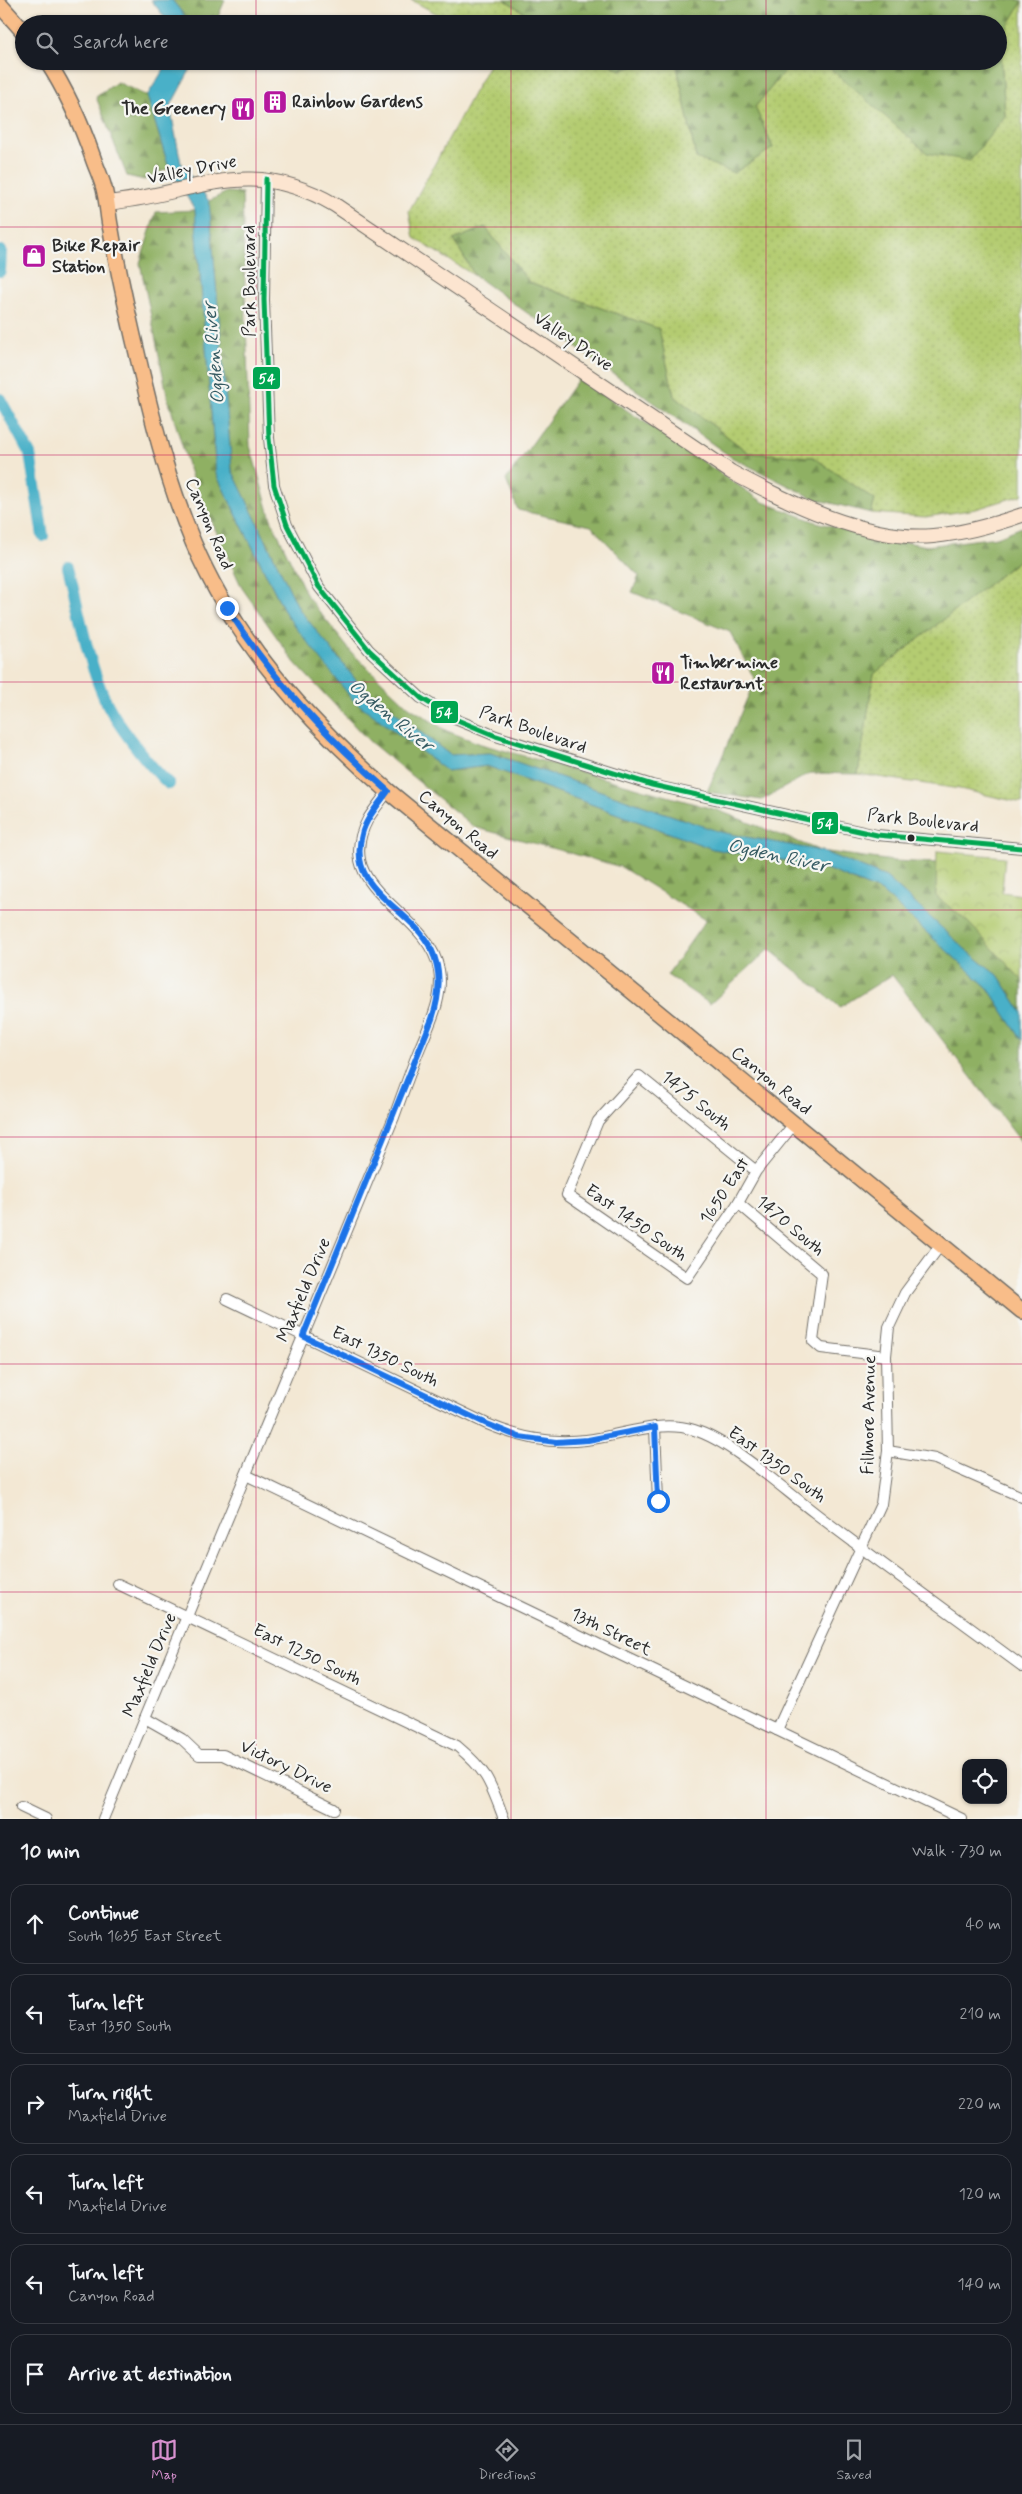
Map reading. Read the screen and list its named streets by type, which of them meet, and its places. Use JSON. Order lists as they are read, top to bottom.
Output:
{
  "streets": {
    "main road": ["Canyon Road"],
    "street": [
      "Valley Drive",
      "Park Boulevard",
      "1475 South",
      "1650 East",
      "East 1450 South",
      "1470 South",
      "Maxfield Drive",
      "East 1350 South",
      "Fillmore Avenue",
      "13th Street",
      "East 1250 South",
      "Victory Drive"
    ]
  },
  "crossings": [
    ["Valley Drive", "Park Boulevard"],
    ["Valley Drive", "Canyon Road"],
    ["Canyon Road", "1650 East"],
    ["Canyon Road", "Maxfield Drive"],
    ["Canyon Road", "Fillmore Avenue"],
    ["1475 South", "1650 East"],
    ["1475 South", "East 1450 South"],
    ["1650 East", "East 1450 South"],
    ["1650 East", "1470 South"],
    ["1470 South", "Fillmore Avenue"],
    ["Maxfield Drive", "East 1350 South"],
    ["Maxfield Drive", "13th Street"],
    ["Maxfield Drive", "East 1250 South"],
    ["Maxfield Drive", "Victory Drive"],
    ["East 1350 South", "Fillmore Avenue"],
    ["Fillmore Avenue", "13th Street"]
  ],
  "water": ["Ogden River"],
  "places": {
    "building": ["Rainbow Gardens"],
    "restaurant": ["The Greenery", "Timbermine Restaurant"],
    "shop": ["Bike Repair Station"]
  },
  "lines": ["transit line 54"],
  "page": {
    "search": "Search here",
    "heading": ["10 min", "Walk · 730 m"],
    "list": [
      ["Continue", "South 1635 East Street", "40 m"],
      ["Turn left", "East 1350 South", "210 m"],
      ["Turn right", "Maxfield Drive", "220 m"],
      ["Turn left", "Maxfield Drive", "120 m"],
      ["Turn left", "Canyon Road", "140 m"],
      "Arrive at destination"
    ],
    "nav": ["Map", "Directions", "Saved"]
  }
}
